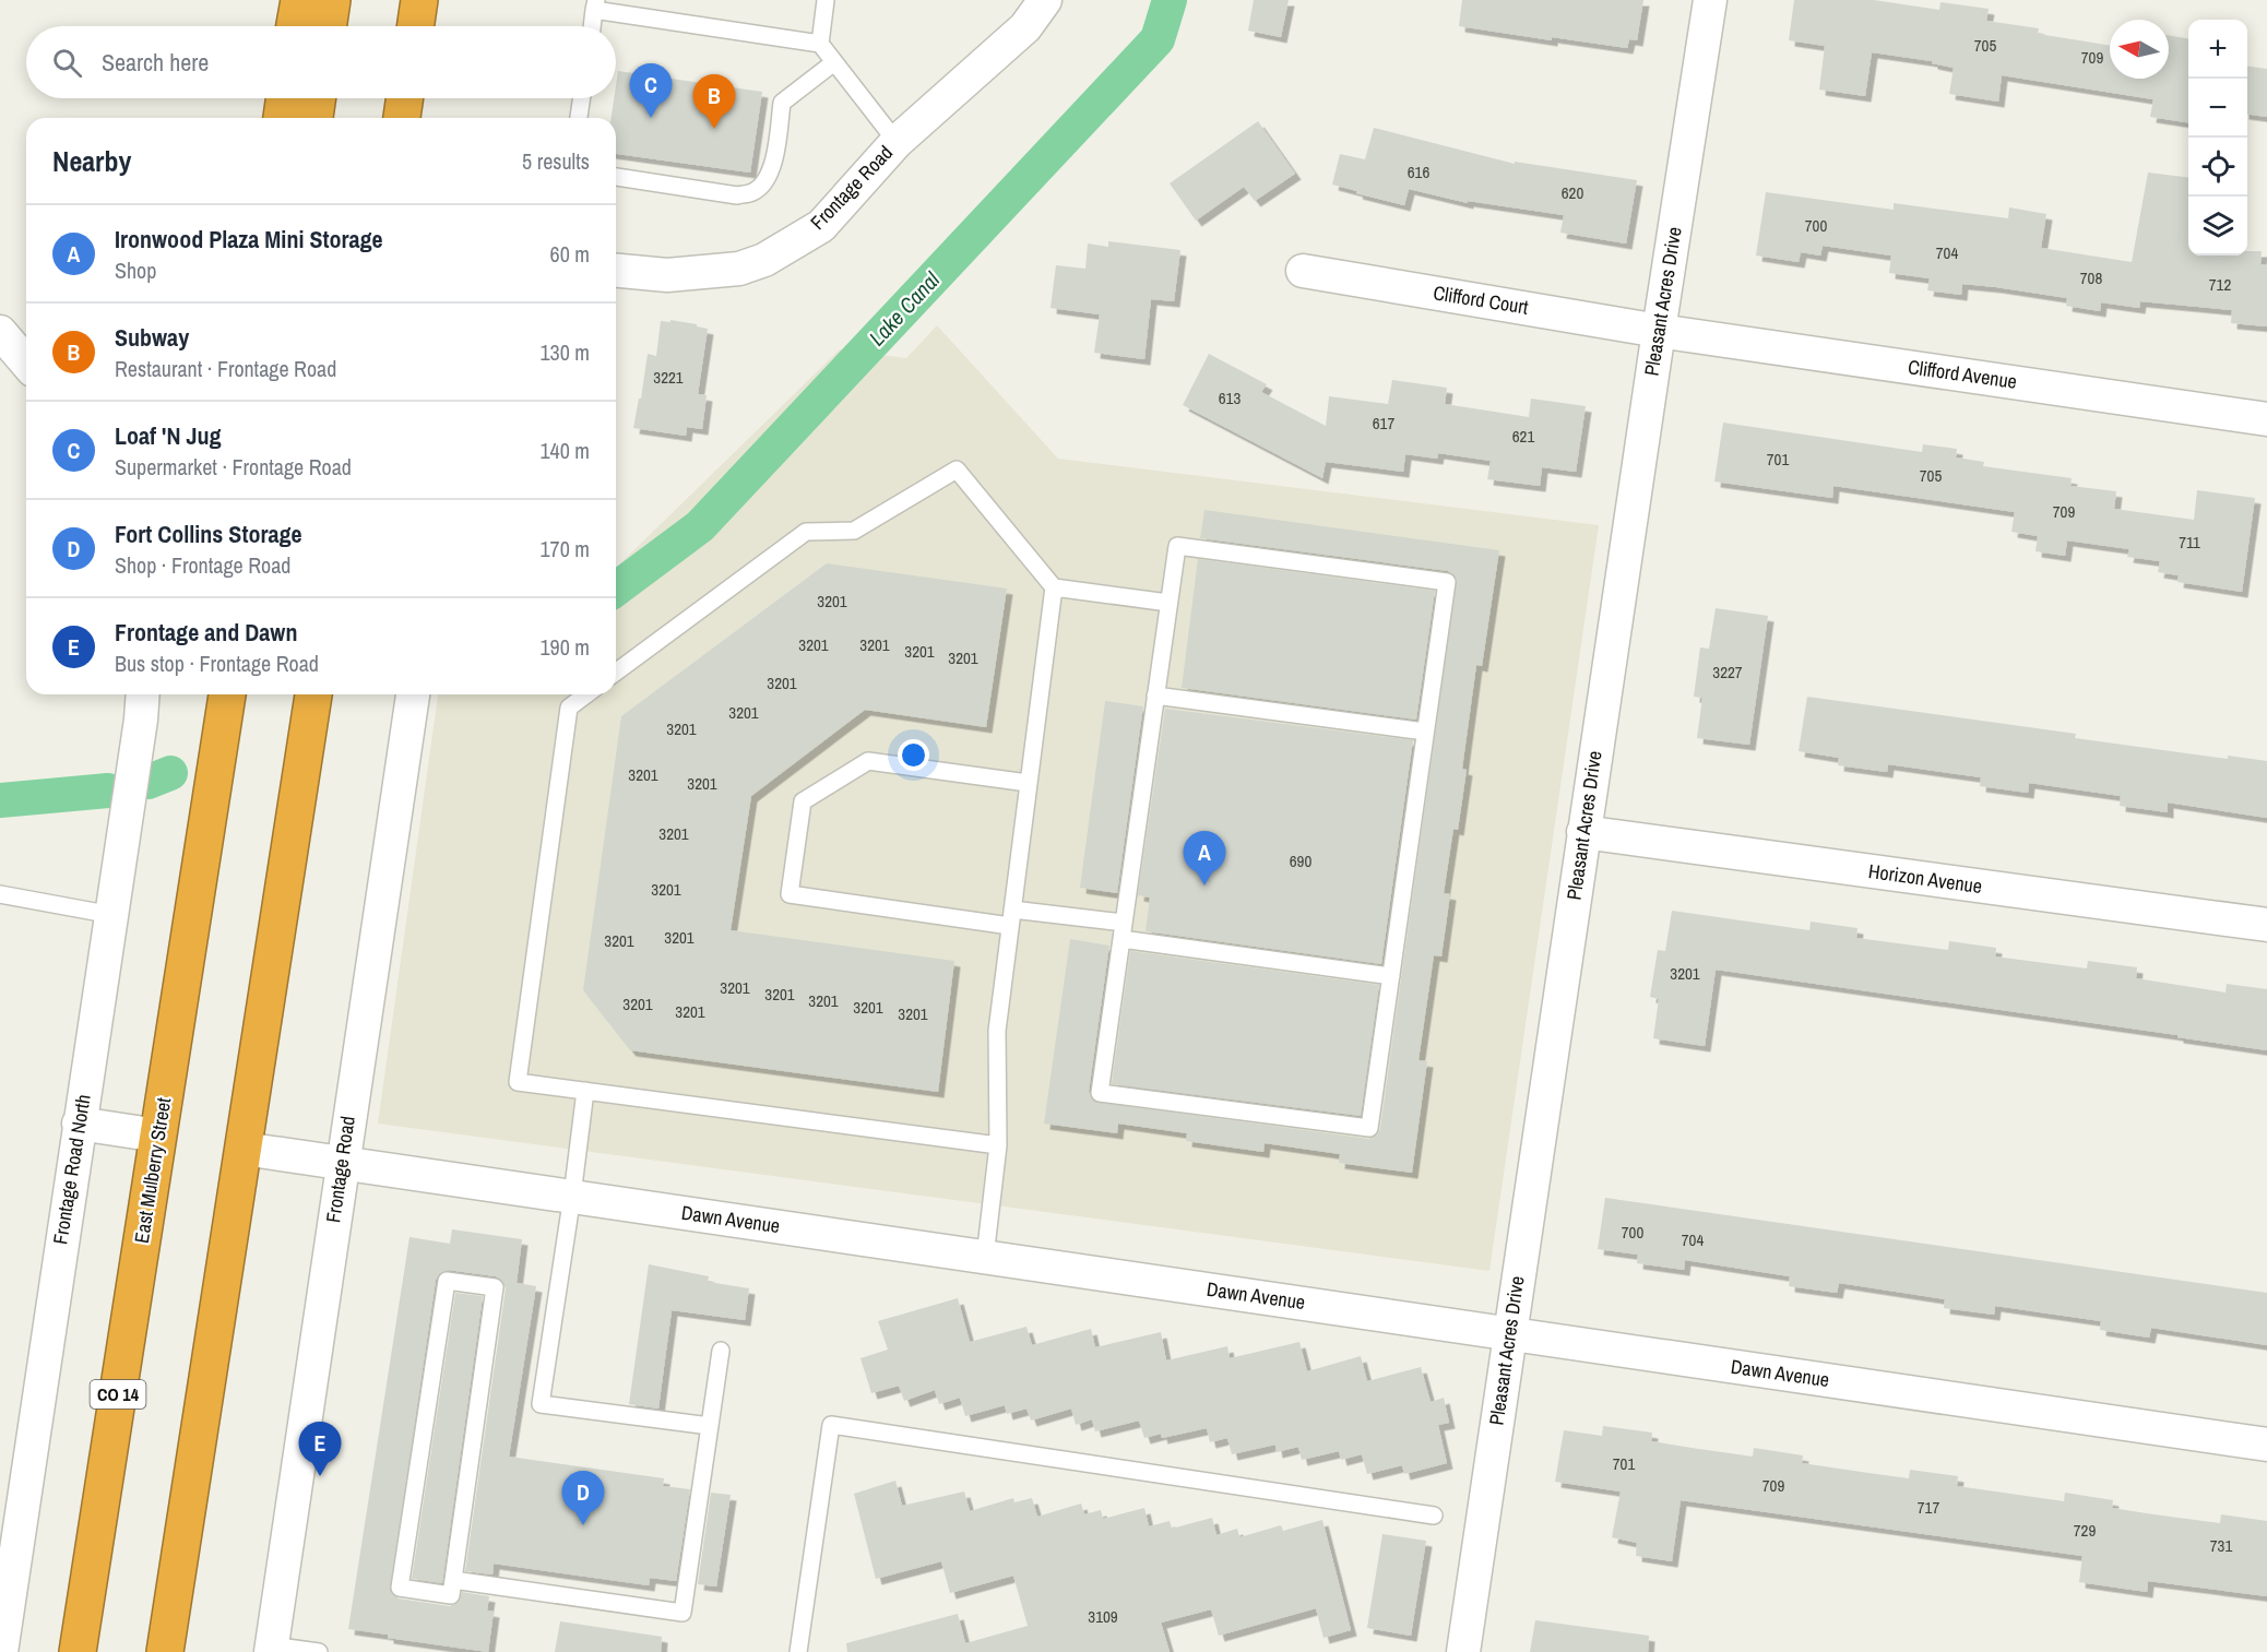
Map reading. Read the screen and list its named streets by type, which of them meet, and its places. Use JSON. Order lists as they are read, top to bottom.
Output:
{
  "streets": {
    "highway": ["East Mulberry Street", "CO 14"],
    "street": [
      "Frontage Road",
      "Clifford Court",
      "Pleasant Acres Drive",
      "Clifford Avenue",
      "Horizon Avenue",
      "Frontage Road North",
      "Dawn Avenue"
    ]
  },
  "crossings": [
    ["Frontage Road", "Dawn Avenue"],
    ["Clifford Court", "Pleasant Acres Drive"],
    ["Clifford Court", "Clifford Avenue"],
    ["Pleasant Acres Drive", "Clifford Avenue"],
    ["Pleasant Acres Drive", "Horizon Avenue"],
    ["Pleasant Acres Drive", "Dawn Avenue"]
  ],
  "water": ["Lake Canal"],
  "house_numbers": [
    "705",
    "709",
    "616",
    "620",
    "700",
    "704",
    "708",
    "712",
    "3221",
    "613",
    "617",
    "621",
    "701",
    "705",
    "709",
    "711",
    "3201",
    "3201",
    "3201",
    "3201",
    "3201",
    "3227",
    "3201",
    "3201",
    "3201",
    "3201",
    "3201",
    "3201",
    "690",
    "3201",
    "3201",
    "3201",
    "3201",
    "3201",
    "3201",
    "3201",
    "3201",
    "3201",
    "3201",
    "3201",
    "700",
    "704",
    "701",
    "709",
    "717",
    "729",
    "731",
    "3109"
  ],
  "north": "left",
  "page": {
    "map_buttons": ["+", "−"],
    "search": "Search here",
    "pins": [
      "C",
      "B",
      "A",
      "E",
      "D"
    ],
    "heading": ["Nearby", "5 results"],
    "list": [
      {
        "mark": "A",
        "name": "Ironwood Plaza Mini Storage",
        "note": "Shop",
        "value": "60 m"
      },
      {
        "mark": "B",
        "name": "Subway",
        "note": "Restaurant · Frontage Road",
        "value": "130 m"
      },
      {
        "mark": "C",
        "name": "Loaf 'N Jug",
        "note": "Supermarket · Frontage Road",
        "value": "140 m"
      },
      {
        "mark": "D",
        "name": "Fort Collins Storage",
        "note": "Shop · Frontage Road",
        "value": "170 m"
      },
      {
        "mark": "E",
        "name": "Frontage and Dawn",
        "note": "Bus stop · Frontage Road",
        "value": "190 m"
      }
    ]
  }
}
